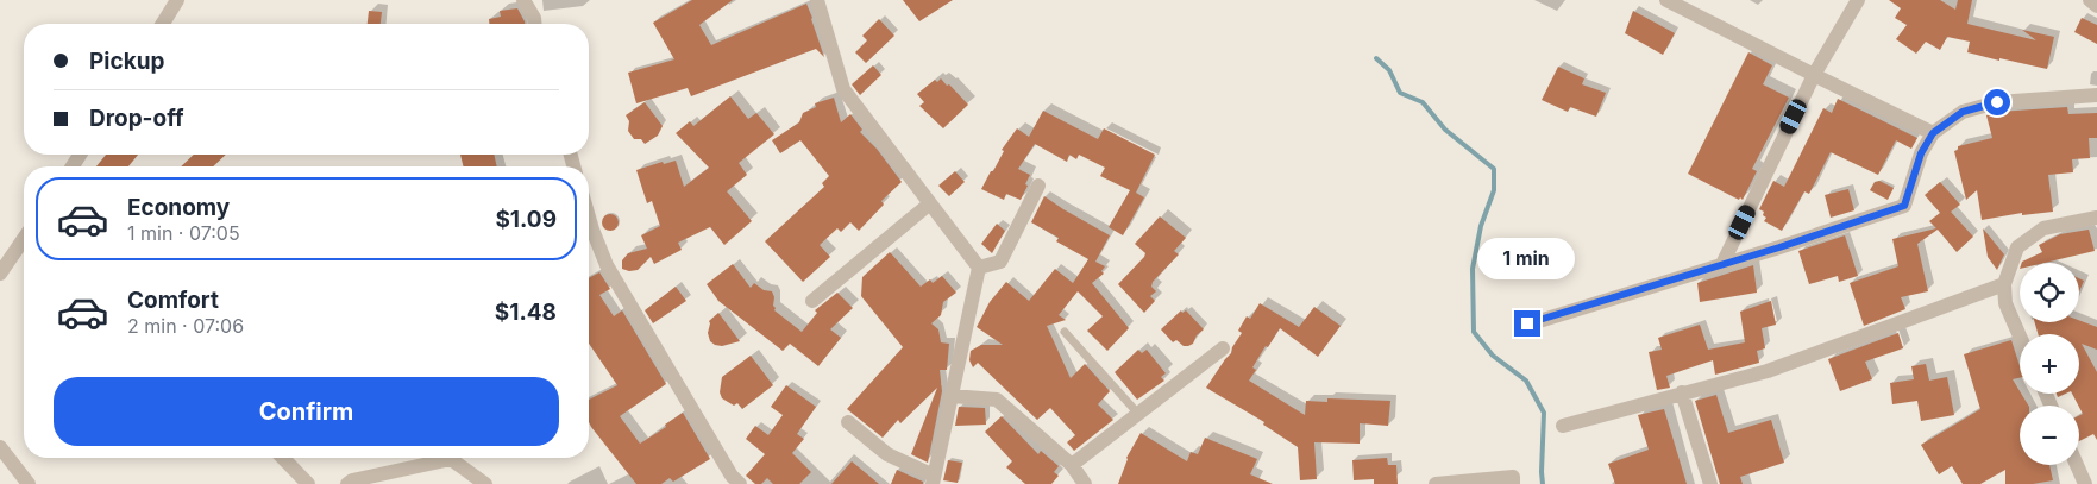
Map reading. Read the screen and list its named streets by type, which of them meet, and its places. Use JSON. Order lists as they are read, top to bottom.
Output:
{
  "page": {
    "banner": ["Pickup", "Drop-off"],
    "list": [
      {
        "name": "Economy",
        "note": "1 min · 07:05",
        "value": "$1.09"
      },
      {
        "name": "Comfort",
        "note": "2 min · 07:06",
        "value": "$1.48"
      }
    ],
    "bubble": "1 min",
    "map_buttons": ["+", "−"],
    "buttons": "Confirm"
  }
}
